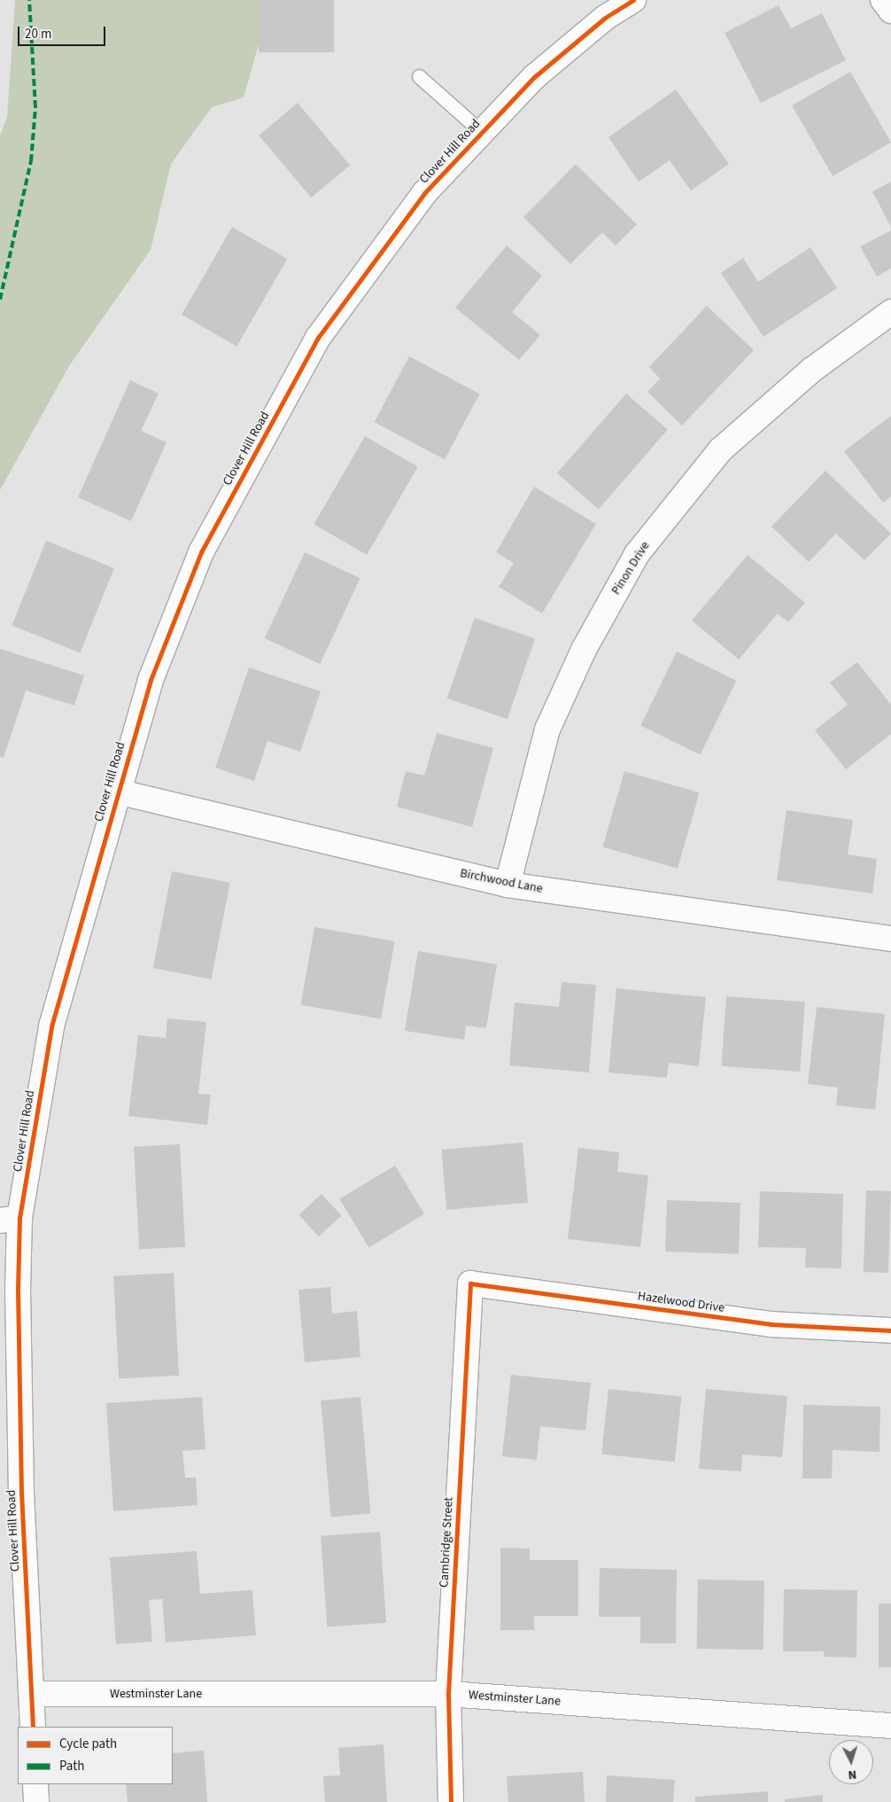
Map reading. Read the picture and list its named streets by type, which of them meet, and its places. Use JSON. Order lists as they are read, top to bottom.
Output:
{
  "streets": {
    "street": [
      "Clover Hill Road",
      "Pinon Drive",
      "Birchwood Lane",
      "Hazelwood Drive",
      "Cambridge Street",
      "Westminster Lane"
    ]
  },
  "crossings": [
    ["Clover Hill Road", "Birchwood Lane"],
    ["Clover Hill Road", "Westminster Lane"],
    ["Pinon Drive", "Birchwood Lane"],
    ["Hazelwood Drive", "Cambridge Street"],
    ["Cambridge Street", "Westminster Lane"]
  ],
  "legend": ["Cycle path", "Path"],
  "scale_bar": "20 m",
  "north": "bottom"
}
